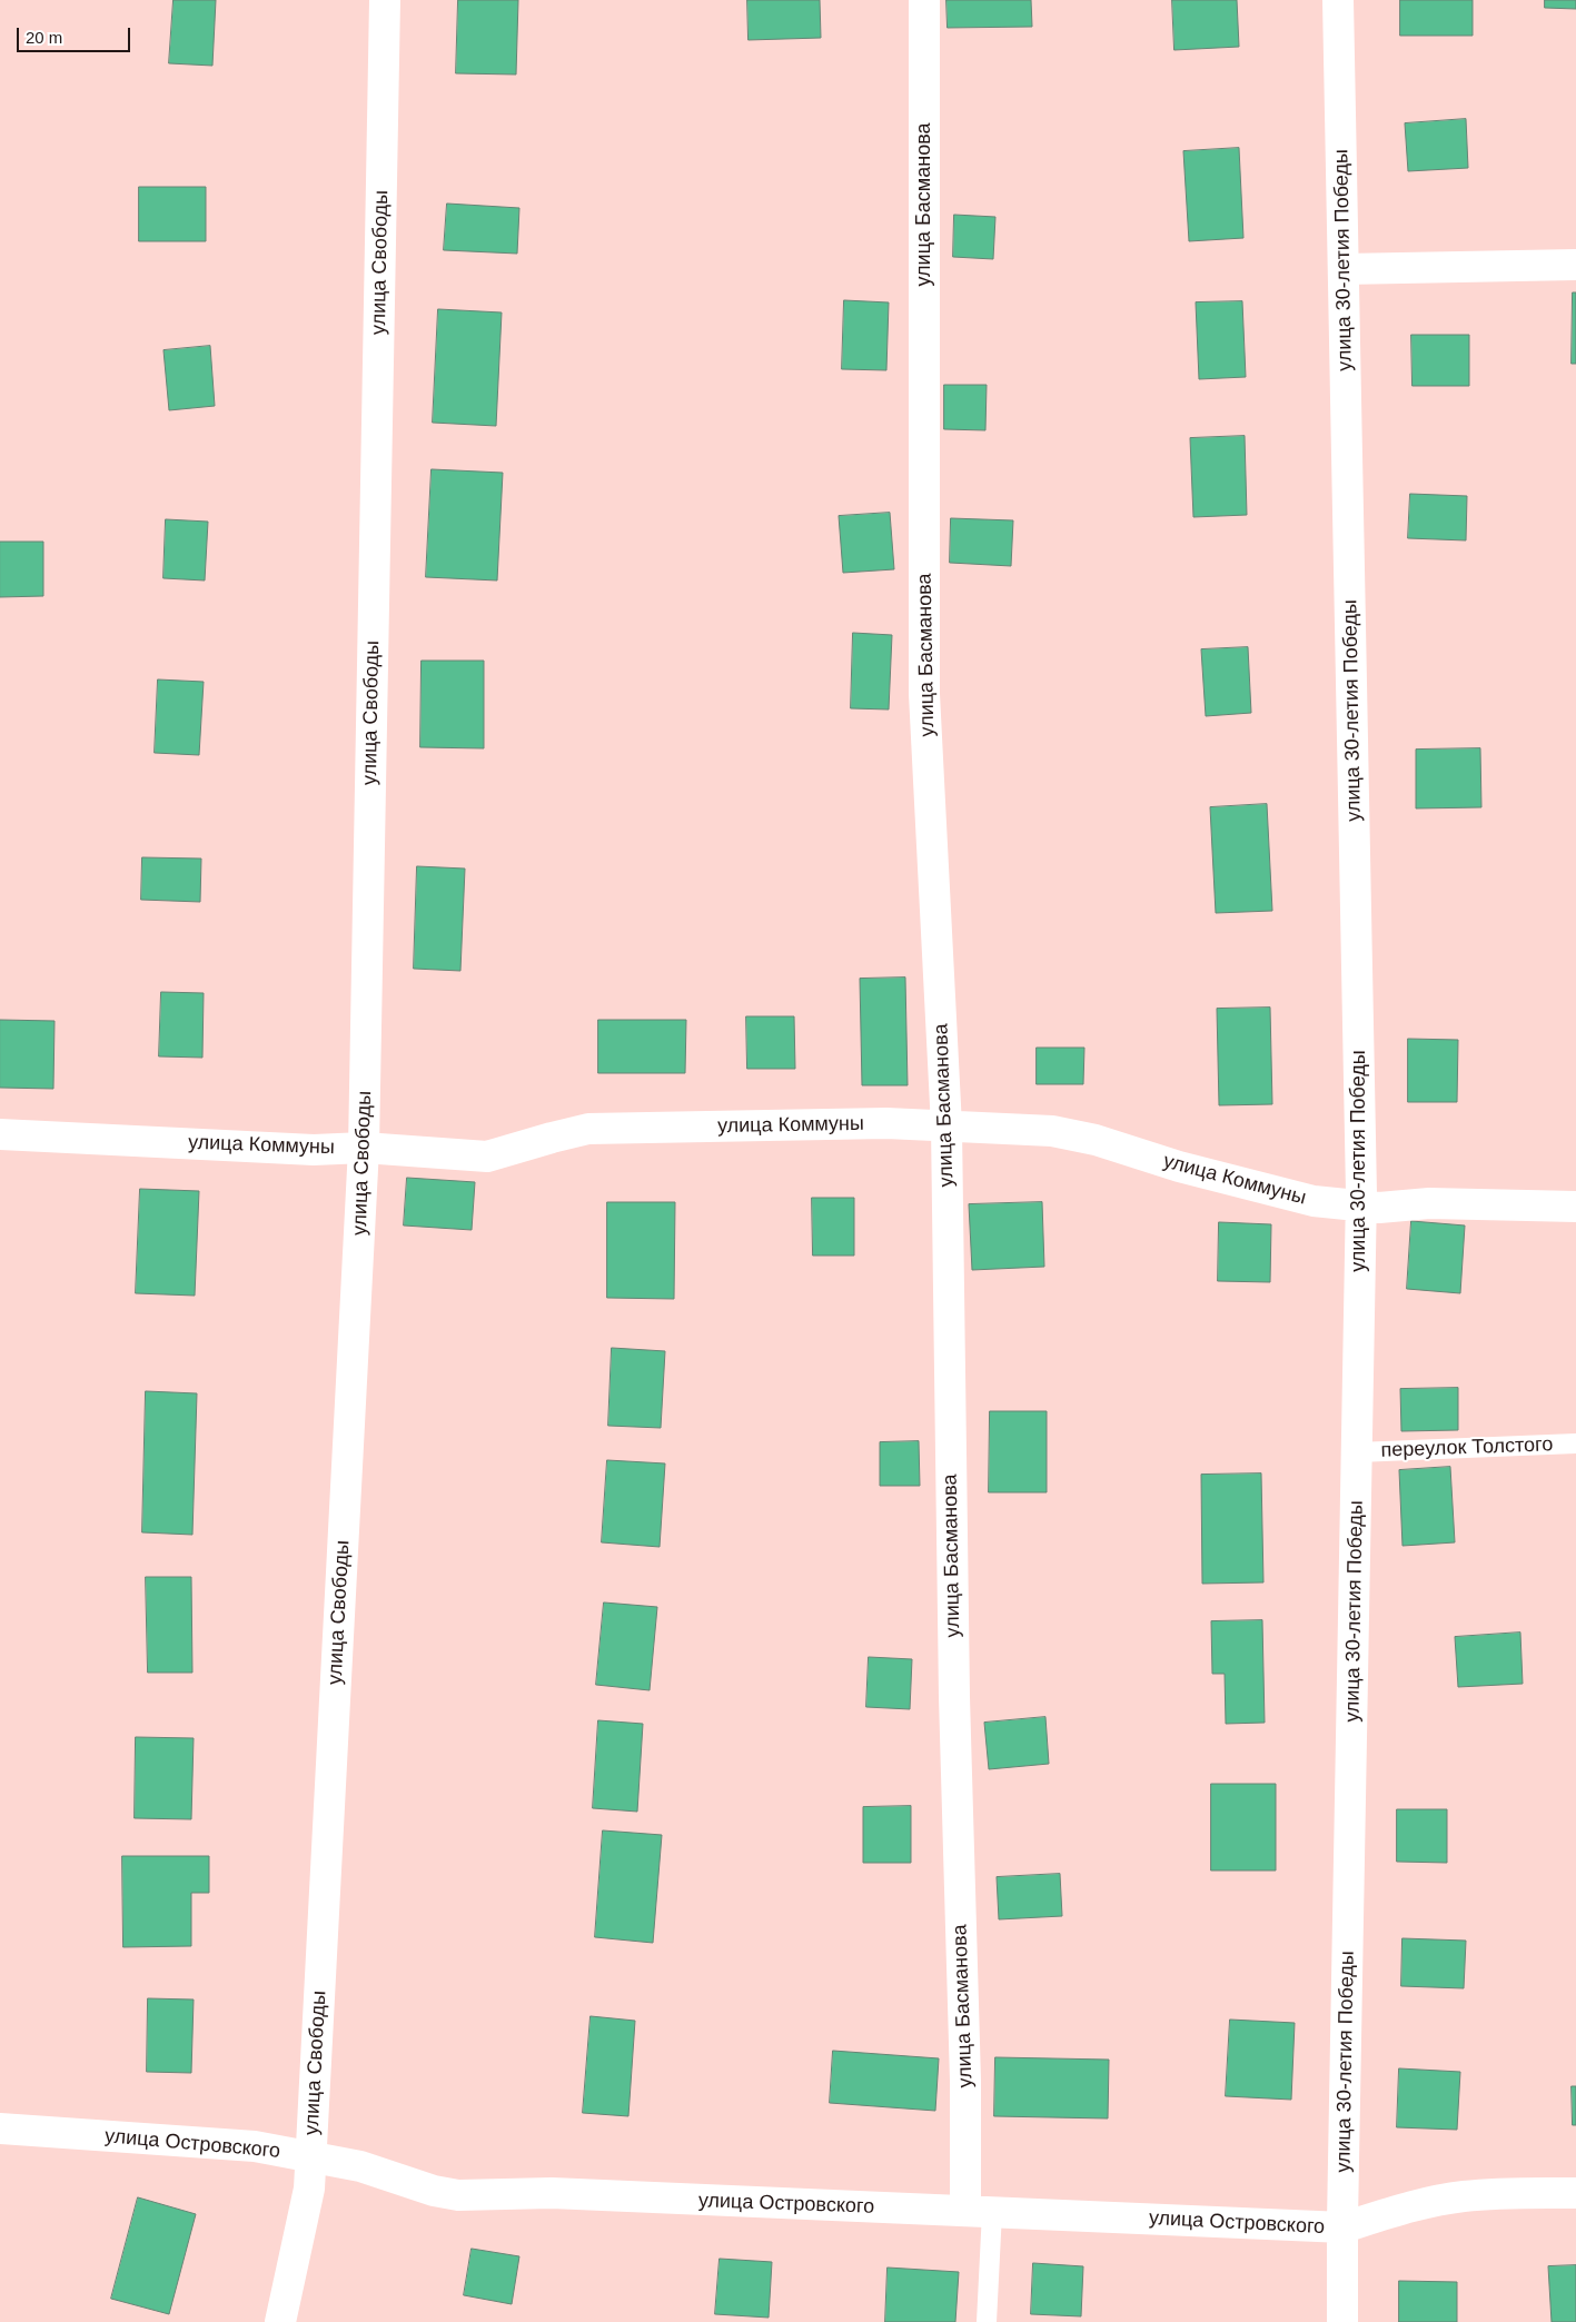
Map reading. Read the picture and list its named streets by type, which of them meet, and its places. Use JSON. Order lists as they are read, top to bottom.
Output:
{
  "streets": {
    "street": [
      "улица Басманова",
      "улица 30-летия Победы",
      "улица Свободы",
      "улица Коммуны",
      "улица Островского"
    ],
    "lane": ["переулок Толстого"]
  },
  "crossings": [
    ["улица Басманова", "улица Коммуны"],
    ["улица Басманова", "улица Островского"],
    ["улица 30-летия Победы", "улица Коммуны"],
    ["улица 30-летия Победы", "переулок Толстого"],
    ["улица 30-летия Победы", "улица Островского"],
    ["улица Свободы", "улица Коммуны"],
    ["улица Свободы", "улица Островского"]
  ],
  "scale_bar": "20 m"
}
